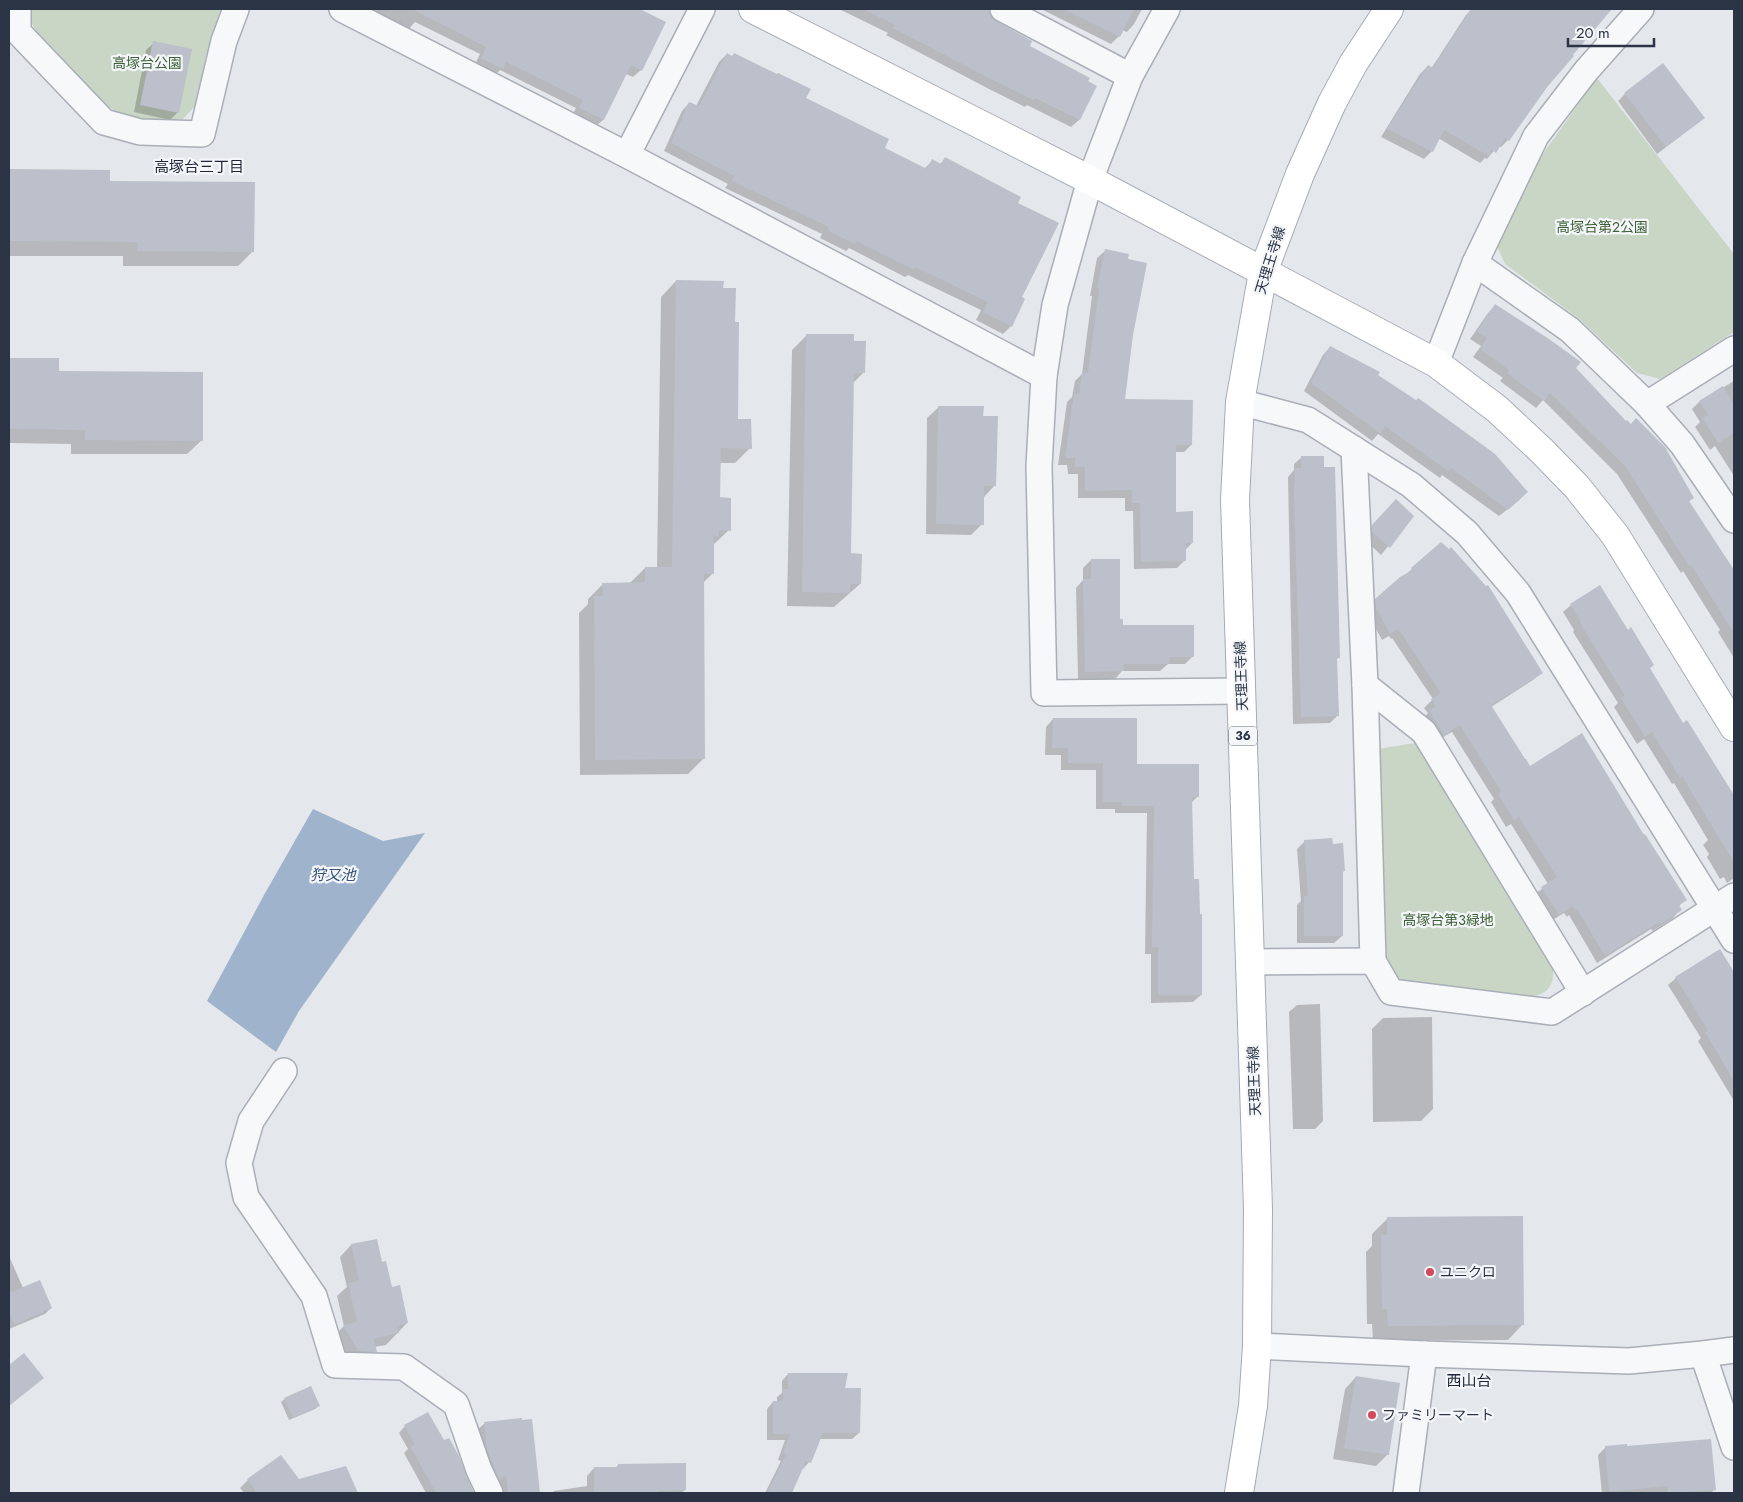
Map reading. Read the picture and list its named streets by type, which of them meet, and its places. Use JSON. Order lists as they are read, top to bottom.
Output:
{
  "streets": {
    "main road": ["天理王寺線", "36"]
  },
  "districts": ["高塚台三丁目", "西山台"],
  "water": ["狩又池"],
  "parks": ["高塚台公園", "高塚台第2公園", "高塚台第3緑地"],
  "places": ["ユニクロ", "ファミリーマート"],
  "scale_bar": "20 m"
}
